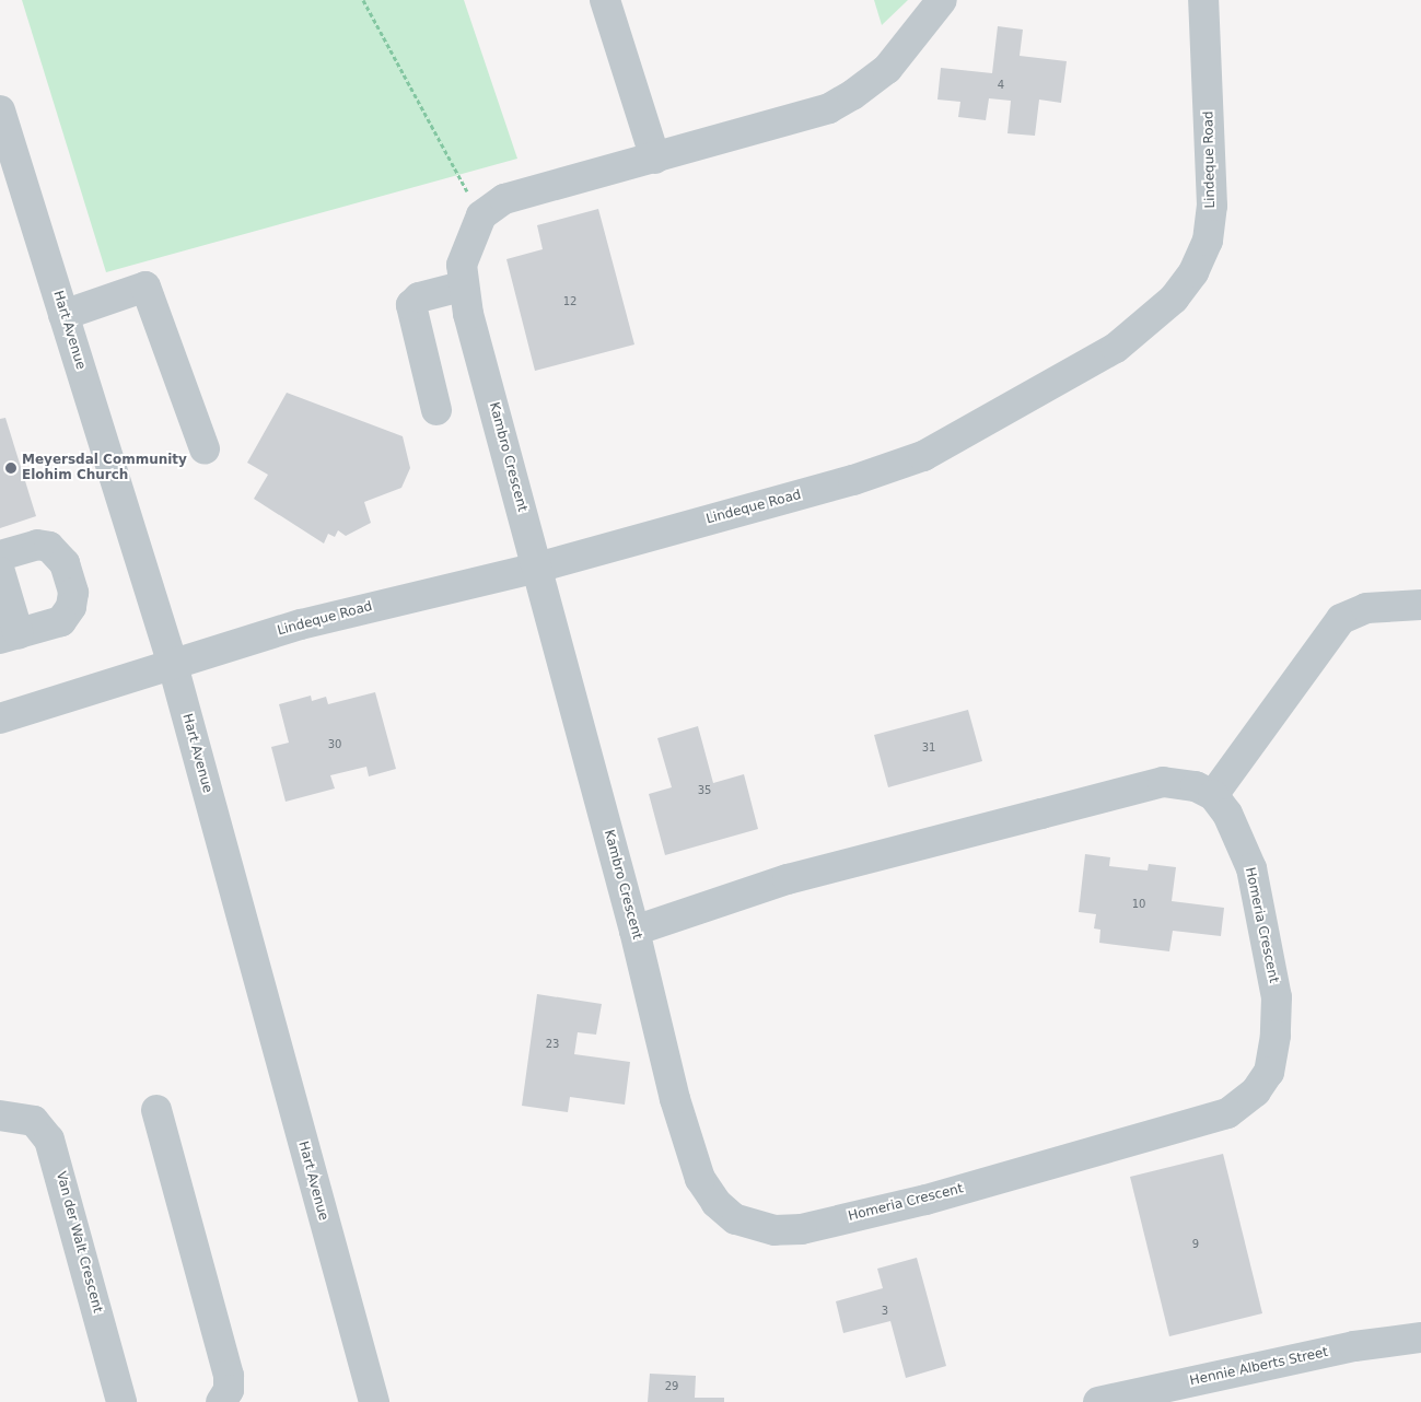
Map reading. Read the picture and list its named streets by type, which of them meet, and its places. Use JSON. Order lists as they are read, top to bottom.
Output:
{
  "streets": {
    "street": [
      "Lindeque Road",
      "Hart Avenue",
      "Kambro Crescent",
      "Homeria Crescent",
      "Van der Walt Crescent",
      "Hennie Alberts Street"
    ]
  },
  "crossings": [
    ["Lindeque Road", "Hart Avenue"],
    ["Lindeque Road", "Kambro Crescent"],
    ["Kambro Crescent", "Homeria Crescent"]
  ],
  "places": ["Meyersdal Community Elohim Church"],
  "house_numbers": [
    "4",
    "12",
    "30",
    "31",
    "35",
    "10",
    "23",
    "9",
    "3",
    "29"
  ]
}
